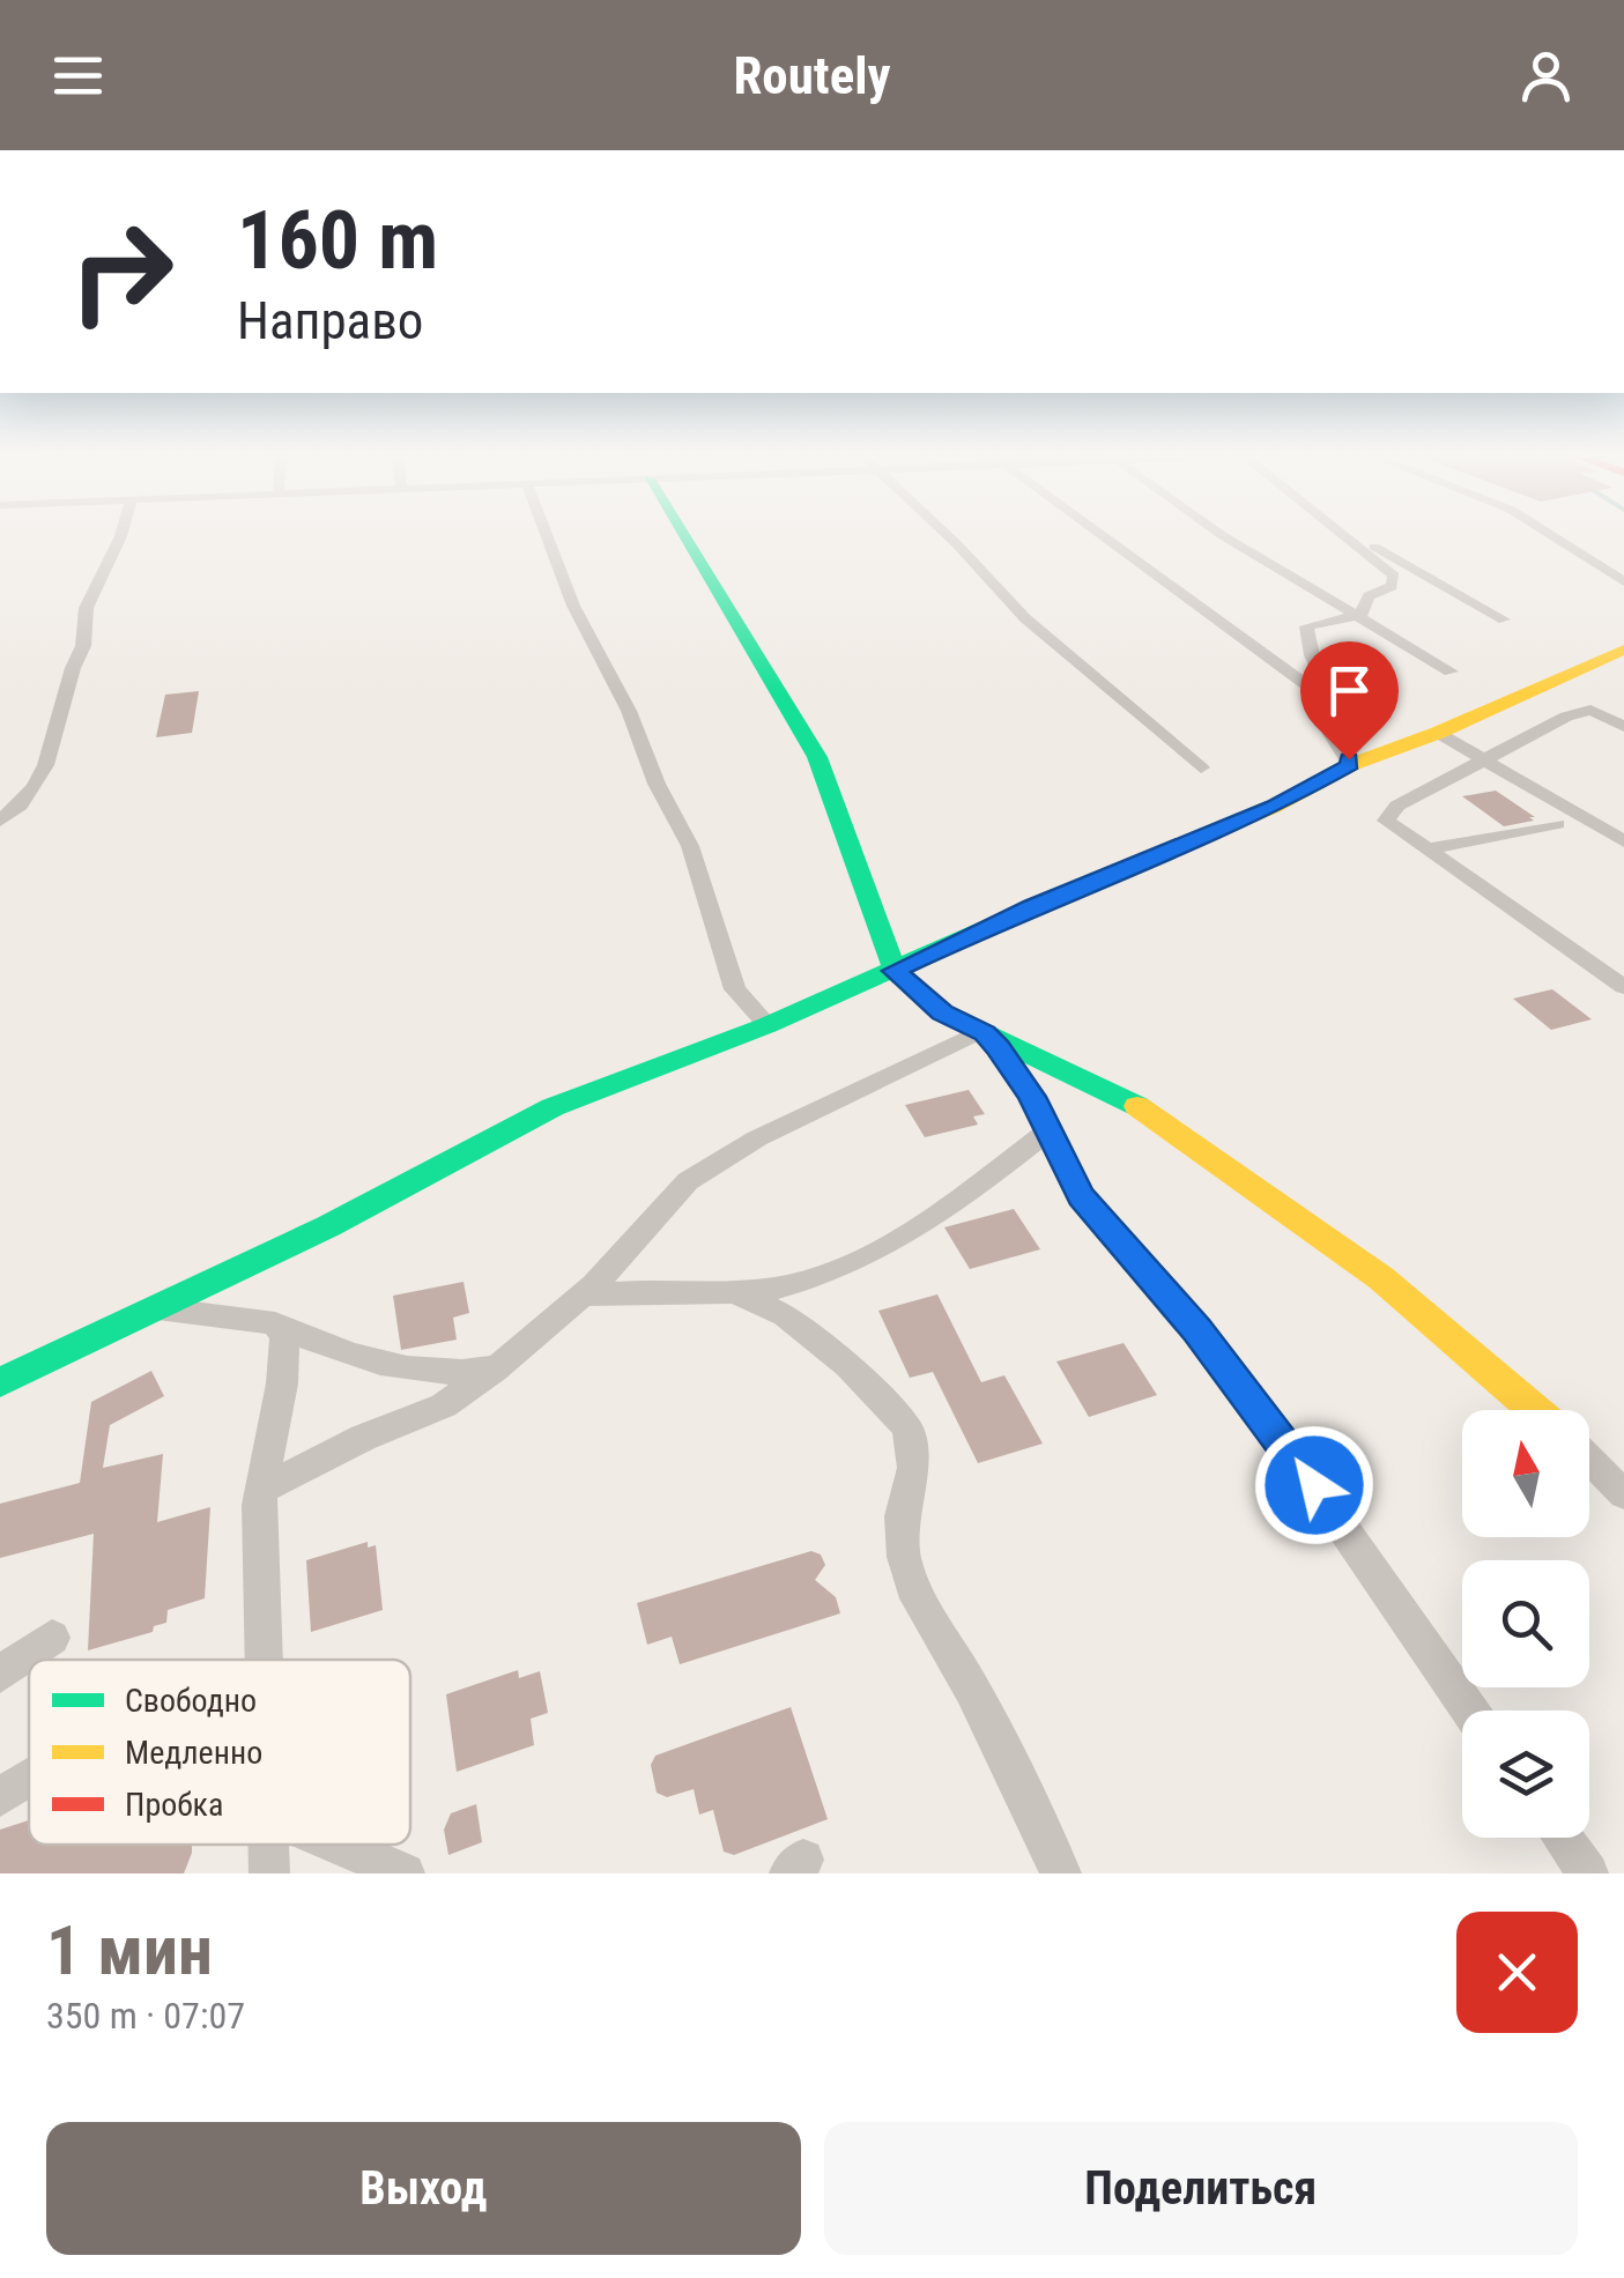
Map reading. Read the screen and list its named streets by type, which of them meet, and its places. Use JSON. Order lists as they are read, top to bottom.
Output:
{
  "legend": ["Свободно", "Медленно", "Пробка"],
  "north": "top",
  "page": {
    "header": "Routely",
    "turn": ["160 m", "Направо"],
    "heading": ["1 мин", "350 m · 07:07"],
    "buttons": ["Выход", "Поделиться"]
  }
}
